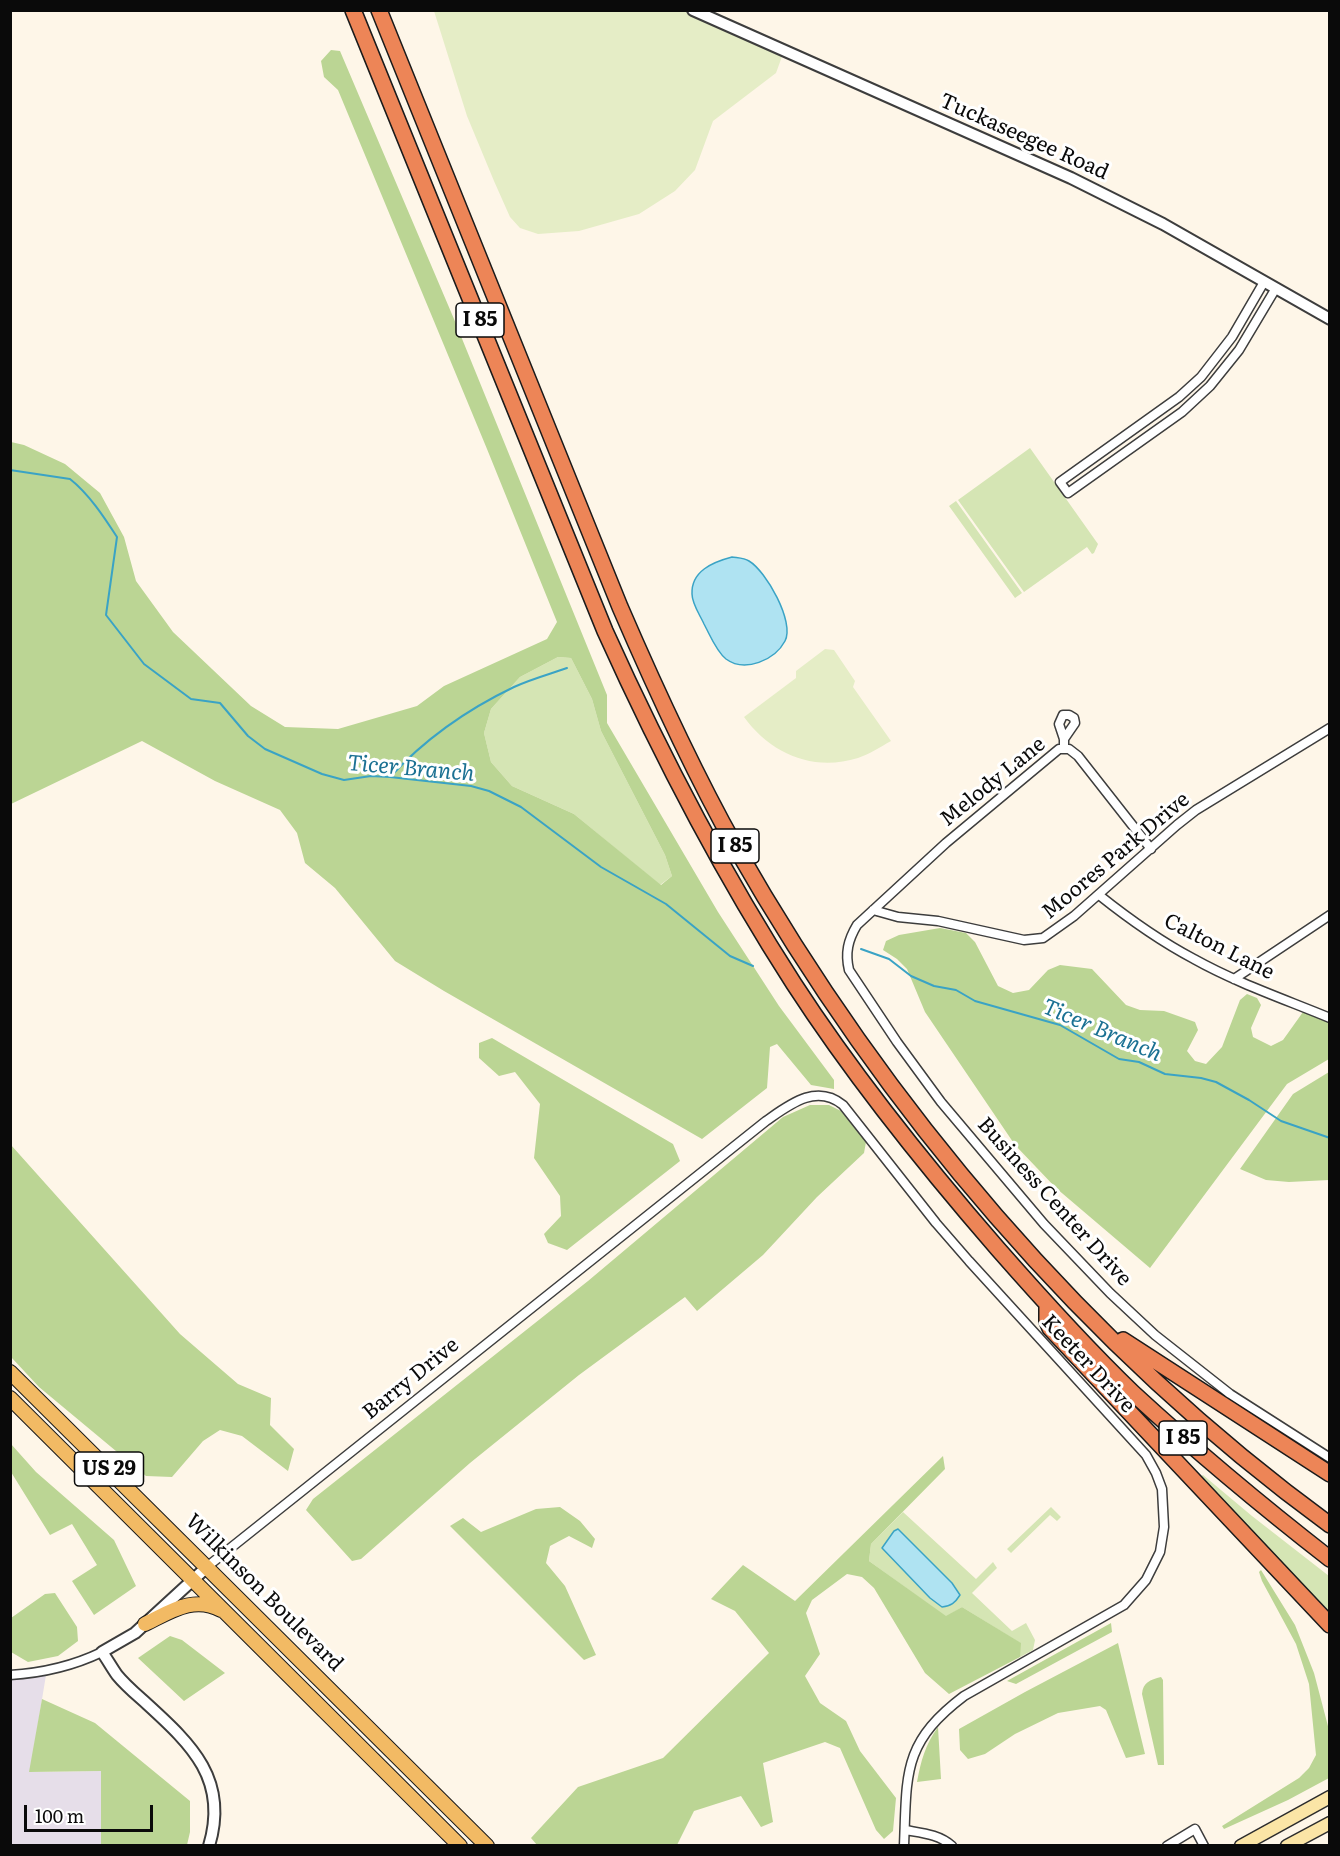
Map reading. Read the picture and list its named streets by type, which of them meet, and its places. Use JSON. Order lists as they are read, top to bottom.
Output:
{
  "streets": {
    "highway": ["I 85"],
    "main road": ["US 29", "Wilkinson Boulevard"],
    "street": [
      "Tuckaseegee Road",
      "Melody Lane",
      "Moores Park Drive",
      "Calton Lane",
      "Business Center Drive",
      "Keeter Drive",
      "Barry Drive"
    ]
  },
  "crossings": [
    ["Melody Lane", "Moores Park Drive"],
    ["Melody Lane", "Business Center Drive"],
    ["Moores Park Drive", "Calton Lane"],
    ["Moores Park Drive", "Business Center Drive"],
    ["Keeter Drive", "Barry Drive"],
    ["Barry Drive", "Wilkinson Boulevard"]
  ],
  "water": ["Ticer Branch"],
  "scale_bar": "100 m"
}
